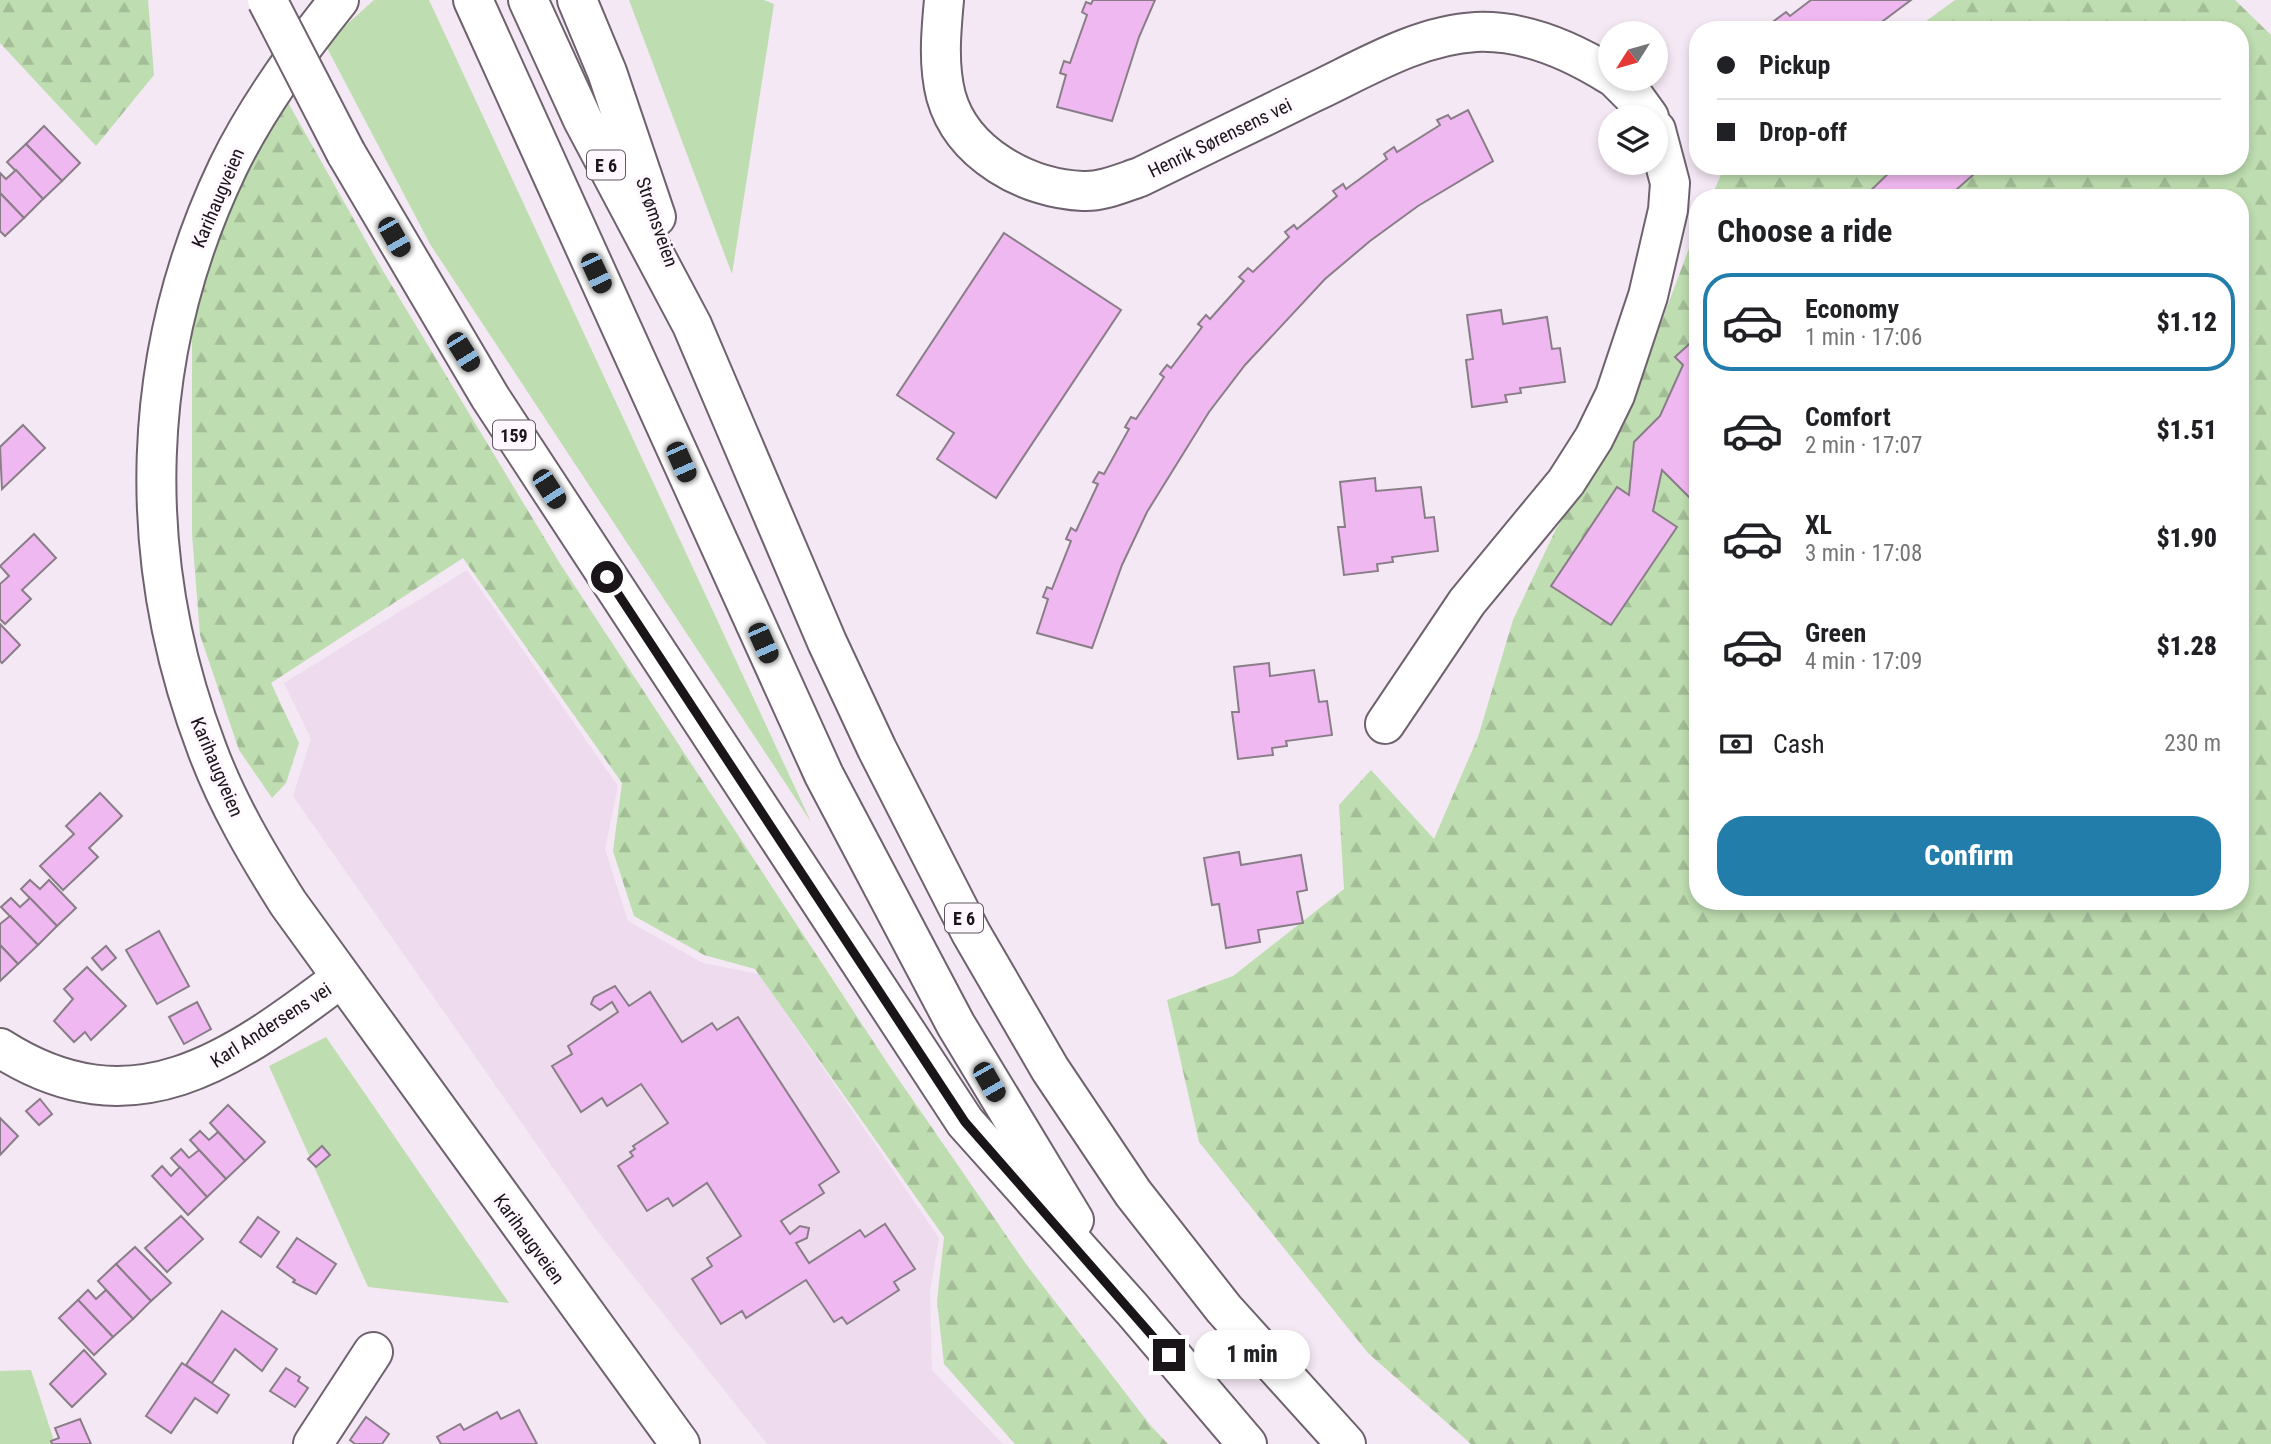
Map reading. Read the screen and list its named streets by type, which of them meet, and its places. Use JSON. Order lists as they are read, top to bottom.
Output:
{
  "streets": {
    "main road": [
      "Henrik Sørensens vei",
      "E 6",
      "Karihaugveien",
      "Strømsveien",
      "159",
      "Karl Andersens vei"
    ]
  },
  "crossings": [
    ["E 6", "Strømsveien"],
    ["Karihaugveien", "Karl Andersens vei"]
  ],
  "north": "bottom left",
  "page": {
    "banner": ["Pickup", "Drop-off"],
    "heading": "Choose a ride",
    "list": [
      {
        "name": "Economy",
        "note": "1 min · 17:06",
        "value": "$1.12"
      },
      {
        "name": "Comfort",
        "note": "2 min · 17:07",
        "value": "$1.51"
      },
      {
        "name": "XL",
        "note": "3 min · 17:08",
        "value": "$1.90"
      },
      {
        "name": "Green",
        "note": "4 min · 17:09",
        "value": "$1.28"
      }
    ],
    "pay": ["Cash", "230 m"],
    "buttons": "Confirm",
    "bubble": "1 min"
  }
}
